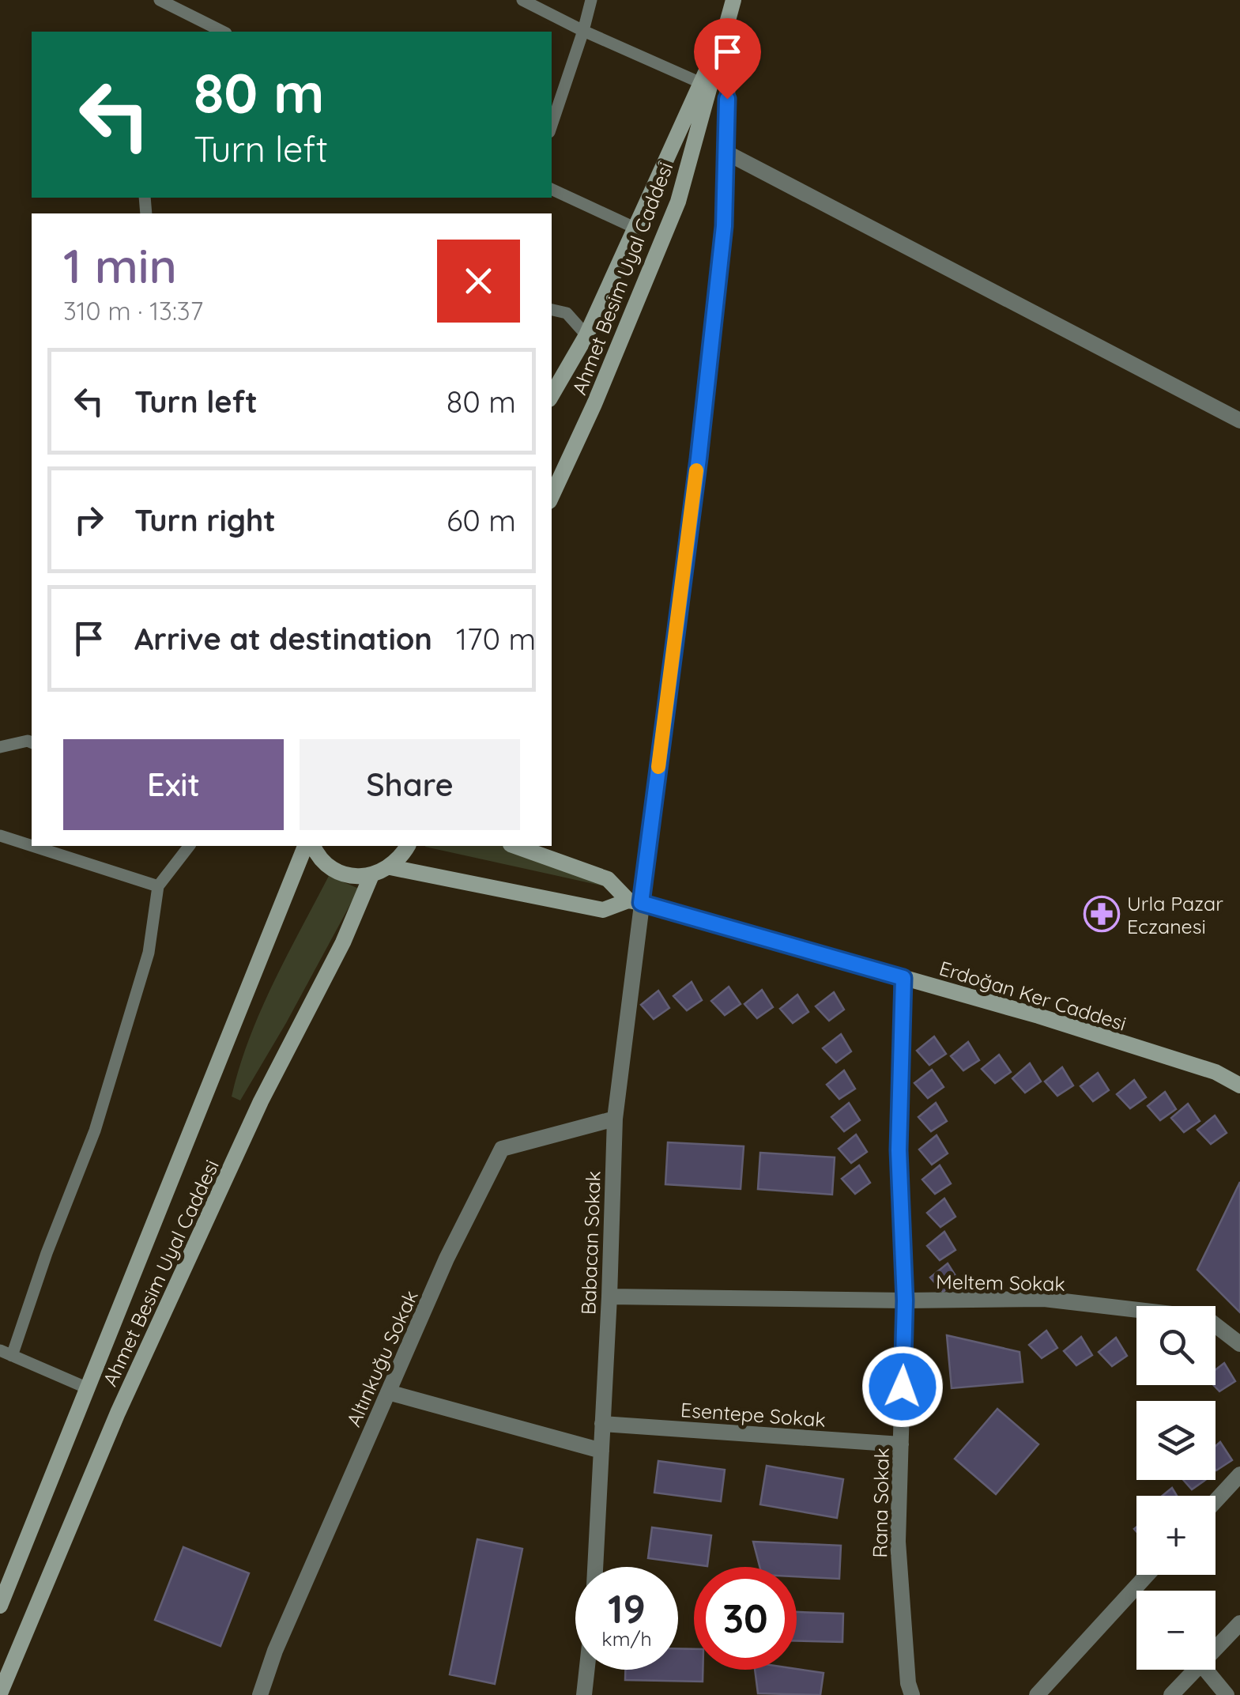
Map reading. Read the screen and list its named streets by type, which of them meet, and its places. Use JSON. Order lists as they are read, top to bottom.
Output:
{
  "streets": {
    "main road": ["Ahmet Besim Uyal Caddesi", "Erdoğan Ker Caddesi"],
    "street": [
      "Babacan Sokak",
      "Meltem Sokak",
      "Altınkuğu Sokak",
      "Esentepe Sokak",
      "Rana Sokak"
    ]
  },
  "crossings": [
    ["Ahmet Besim Uyal Caddesi", "Babacan Sokak"],
    ["Erdoğan Ker Caddesi", "Babacan Sokak"],
    ["Erdoğan Ker Caddesi", "Rana Sokak"],
    ["Babacan Sokak", "Meltem Sokak"],
    ["Babacan Sokak", "Altınkuğu Sokak"],
    ["Babacan Sokak", "Esentepe Sokak"],
    ["Meltem Sokak", "Rana Sokak"],
    ["Esentepe Sokak", "Rana Sokak"]
  ],
  "places": {
    "pharmacy": ["Urla Pazar Eczanesi"]
  },
  "page": {
    "turn": ["80 m", "Turn left"],
    "heading": ["1 min", "310 m · 13:37"],
    "list": [
      {
        "name": "Turn left",
        "value": "80 m"
      },
      {
        "name": "Turn right",
        "value": "60 m"
      },
      {
        "name": "Arrive at destination",
        "value": "170 m"
      }
    ],
    "buttons": ["Exit", "Share"],
    "map_buttons": ["+", "−"],
    "speed": "19 km/h",
    "limit": "30"
  }
}
